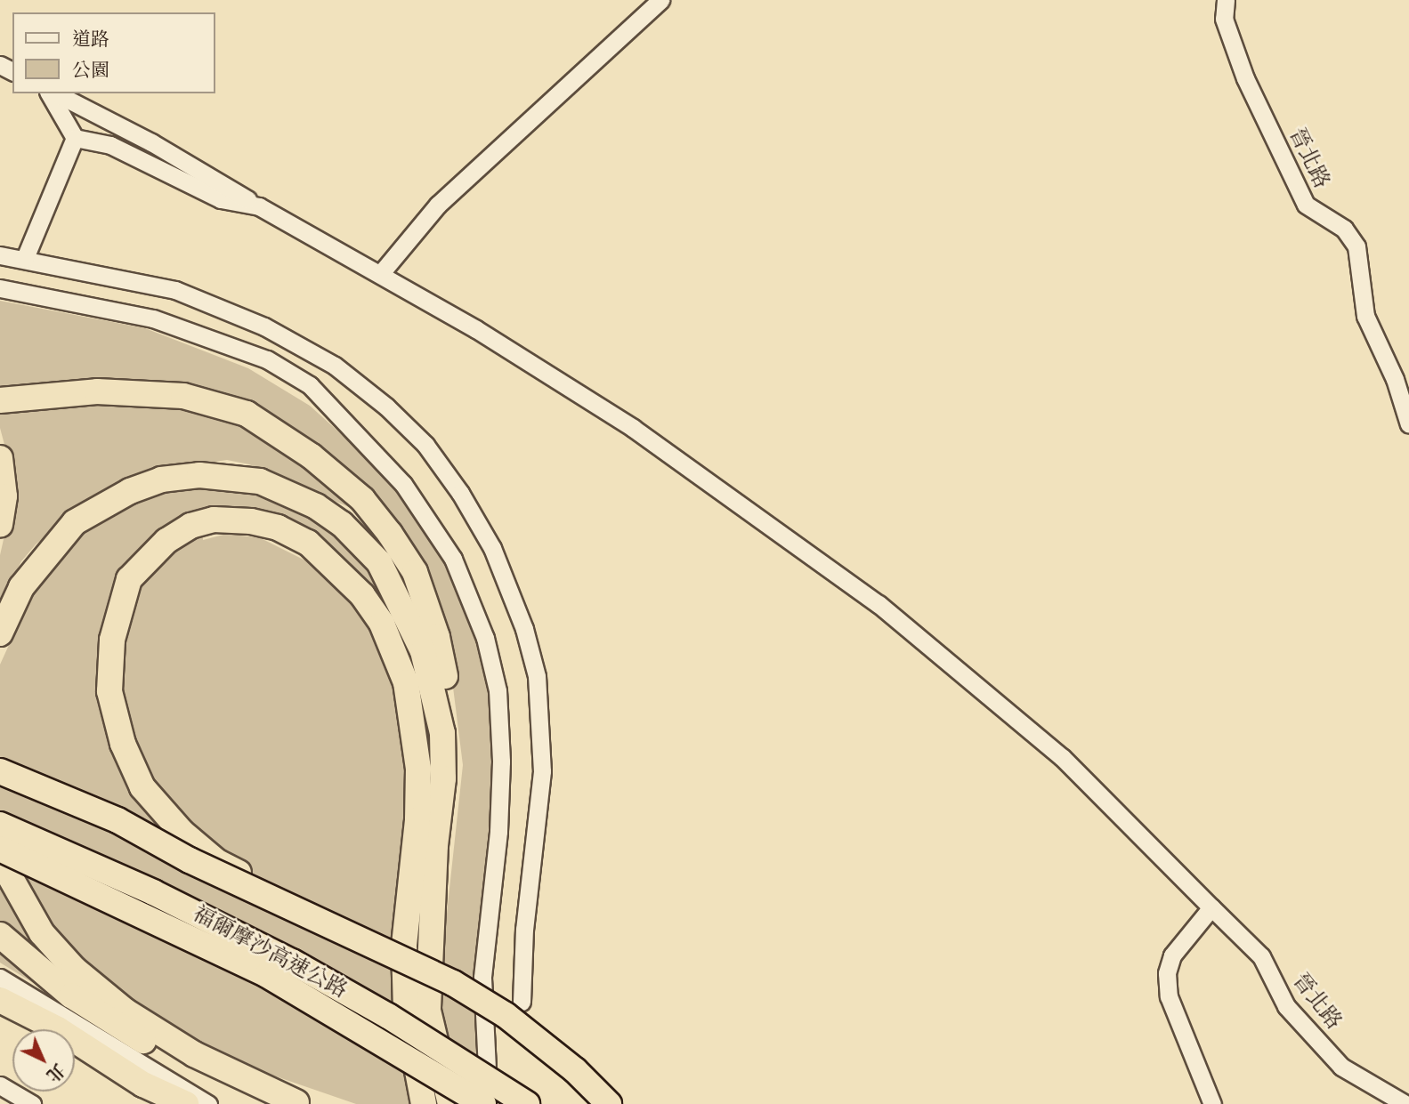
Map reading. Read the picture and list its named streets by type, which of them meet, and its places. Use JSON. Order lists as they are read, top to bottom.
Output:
{
  "streets": {
    "highway": ["福爾摩沙高速公路"],
    "street": ["晉北路"]
  },
  "legend": ["道路", "公園"],
  "north": "bottom right"
}
